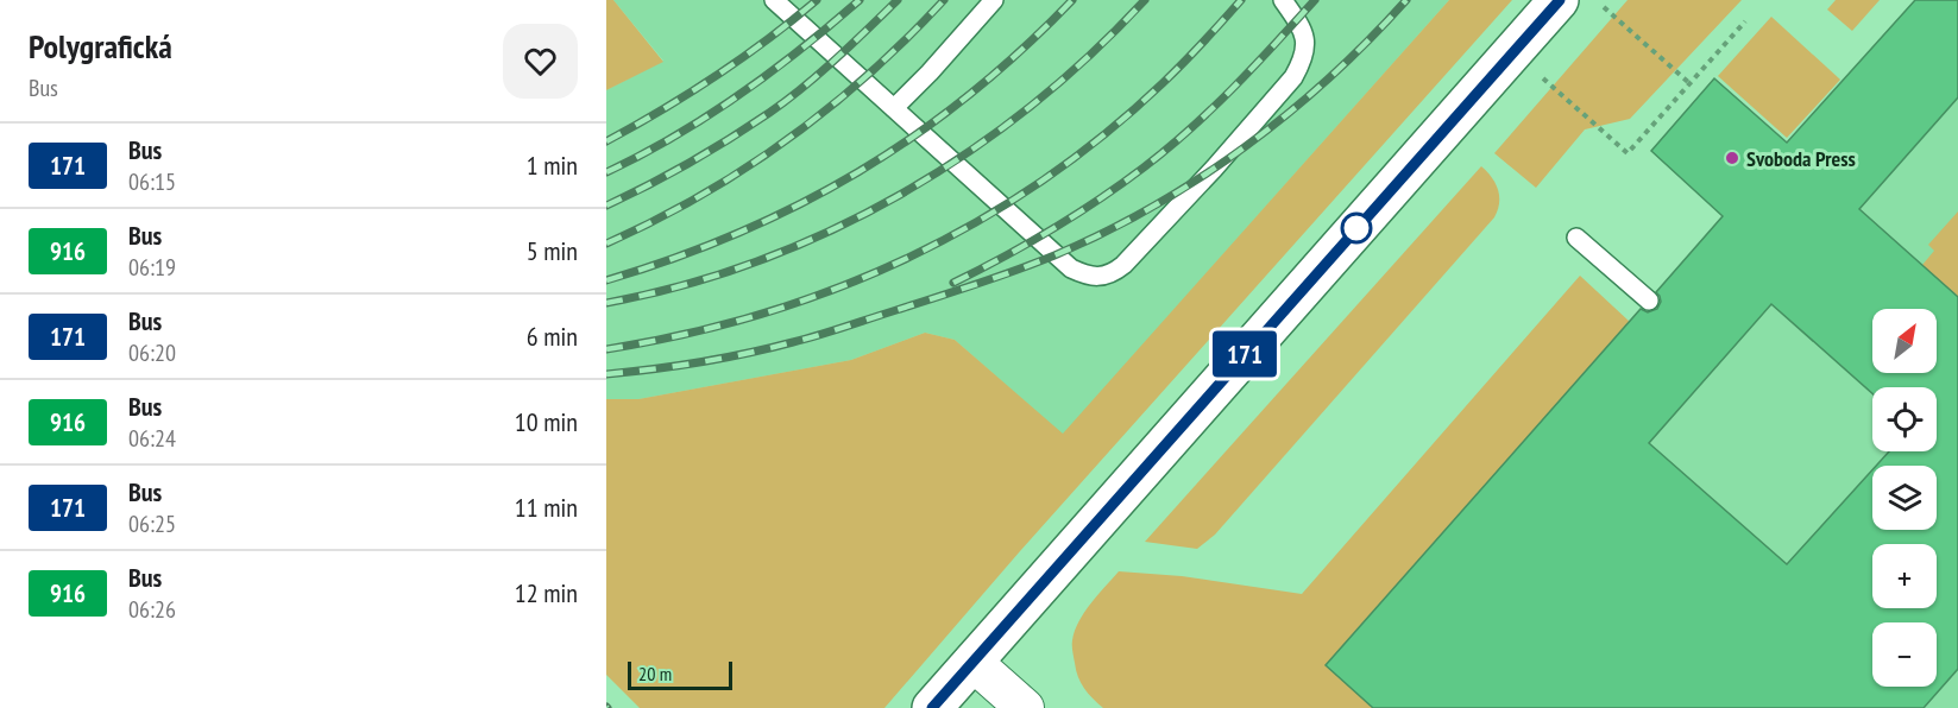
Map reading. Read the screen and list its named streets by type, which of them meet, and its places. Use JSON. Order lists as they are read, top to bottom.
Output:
{
  "places": ["Svoboda Press"],
  "lines": ["bus line 171"],
  "scale_bar": "20 m",
  "north": "top right",
  "page": {
    "heading": ["Polygrafická", "Bus"],
    "on_map": "171",
    "list": [
      {
        "mark": "171",
        "name": "Bus",
        "note": "06:15",
        "value": "1 min"
      },
      {
        "mark": "916",
        "name": "Bus",
        "note": "06:19",
        "value": "5 min"
      },
      {
        "mark": "171",
        "name": "Bus",
        "note": "06:20",
        "value": "6 min"
      },
      {
        "mark": "916",
        "name": "Bus",
        "note": "06:24",
        "value": "10 min"
      },
      {
        "mark": "171",
        "name": "Bus",
        "note": "06:25",
        "value": "11 min"
      },
      {
        "mark": "916",
        "name": "Bus",
        "note": "06:26",
        "value": "12 min"
      }
    ],
    "map_buttons": ["+", "−"],
    "scale": "20 m"
  }
}
